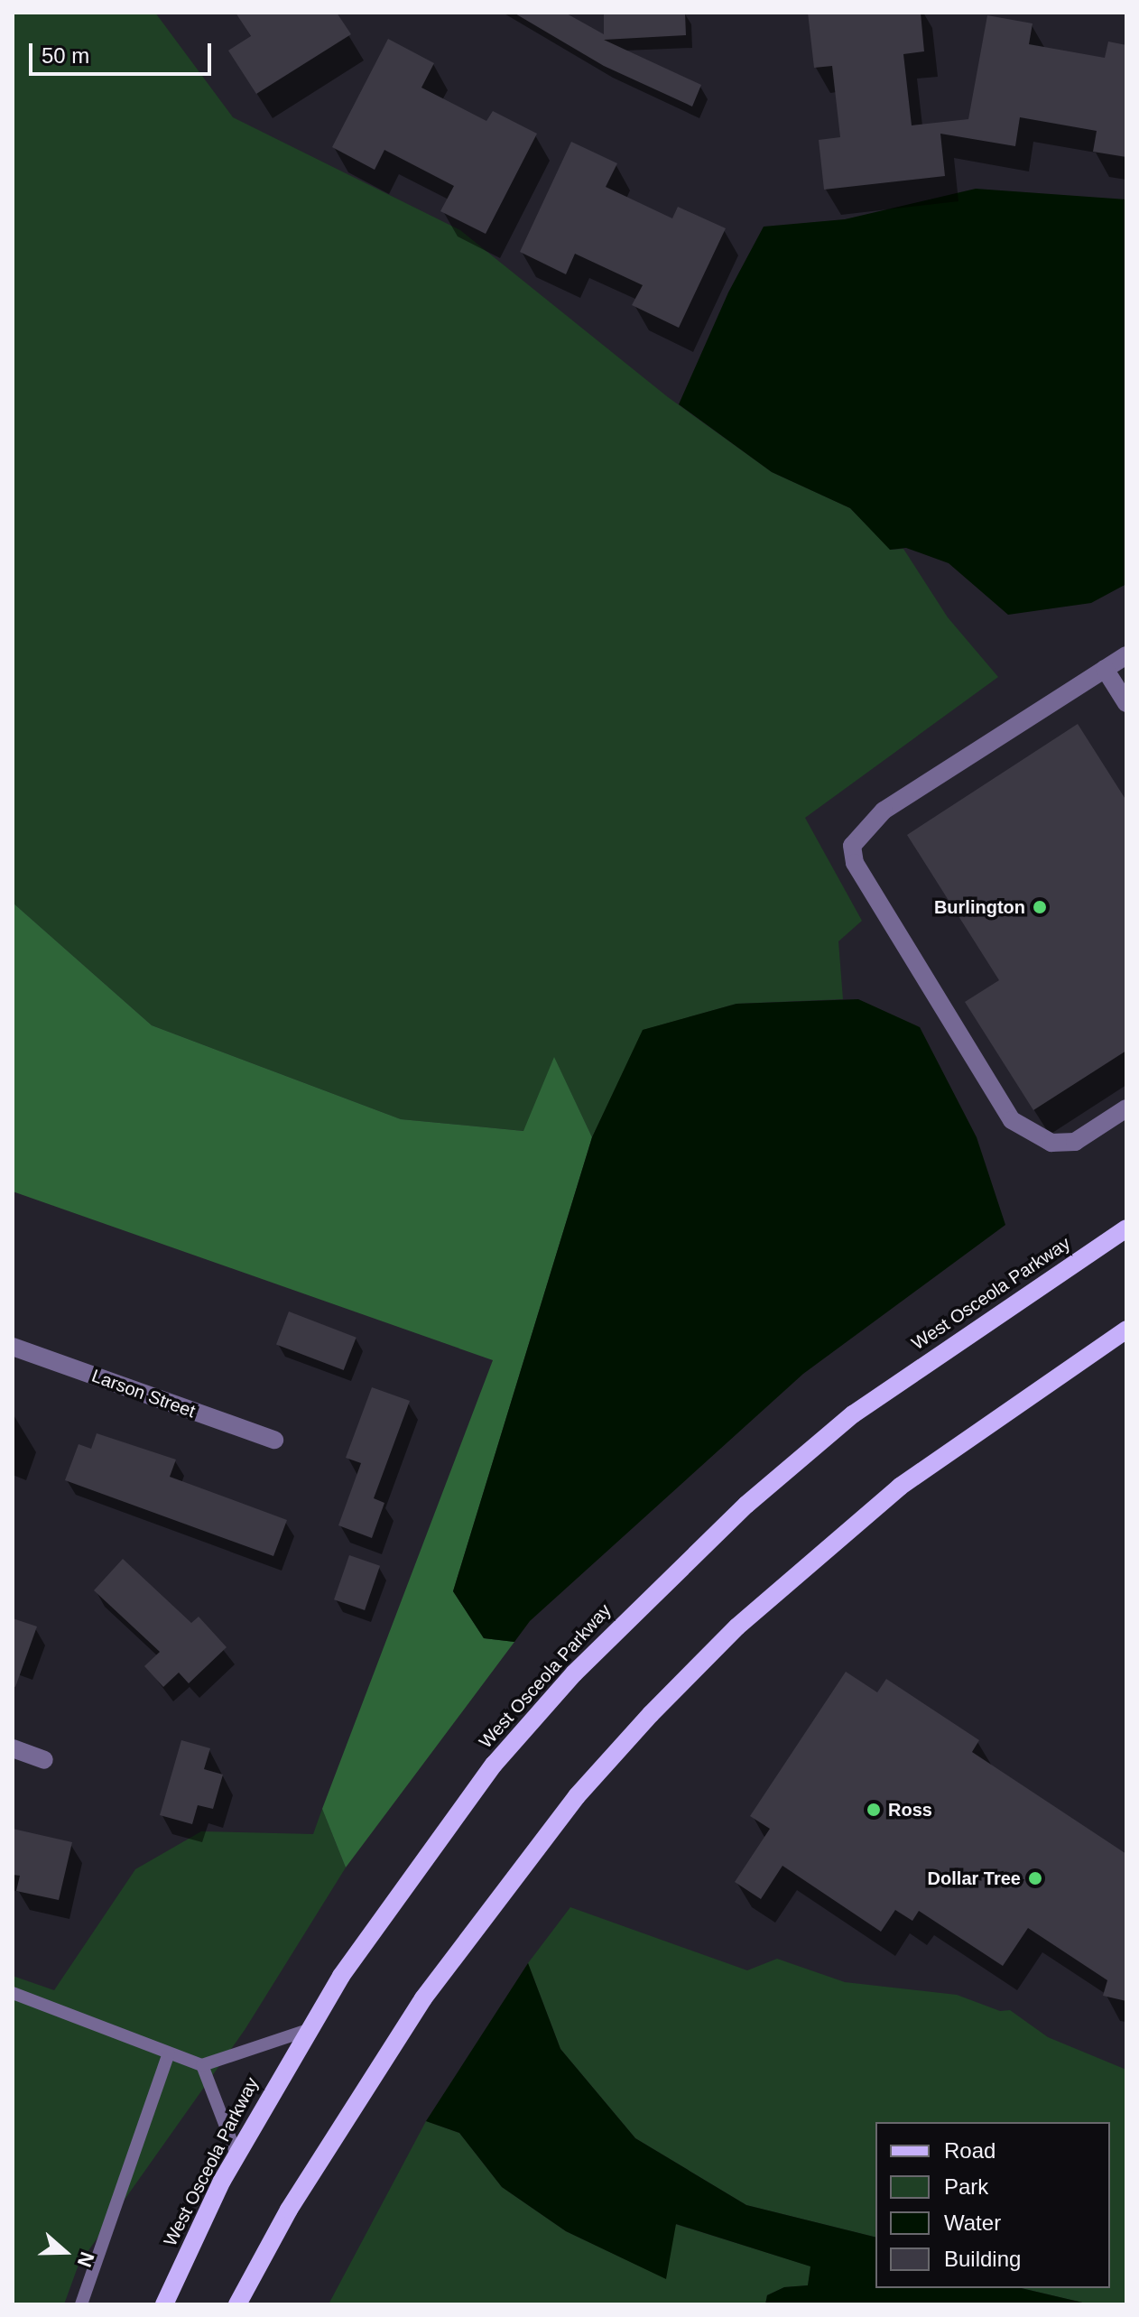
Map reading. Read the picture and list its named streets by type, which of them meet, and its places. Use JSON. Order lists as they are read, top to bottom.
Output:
{
  "streets": {
    "main road": ["West Osceola Parkway"],
    "street": ["Larson Street"]
  },
  "places": ["Burlington", "Ross", "Dollar Tree"],
  "legend": [
    "Road",
    "Park",
    "Water",
    "Building"
  ],
  "scale_bar": "50 m",
  "north": "right"
}
